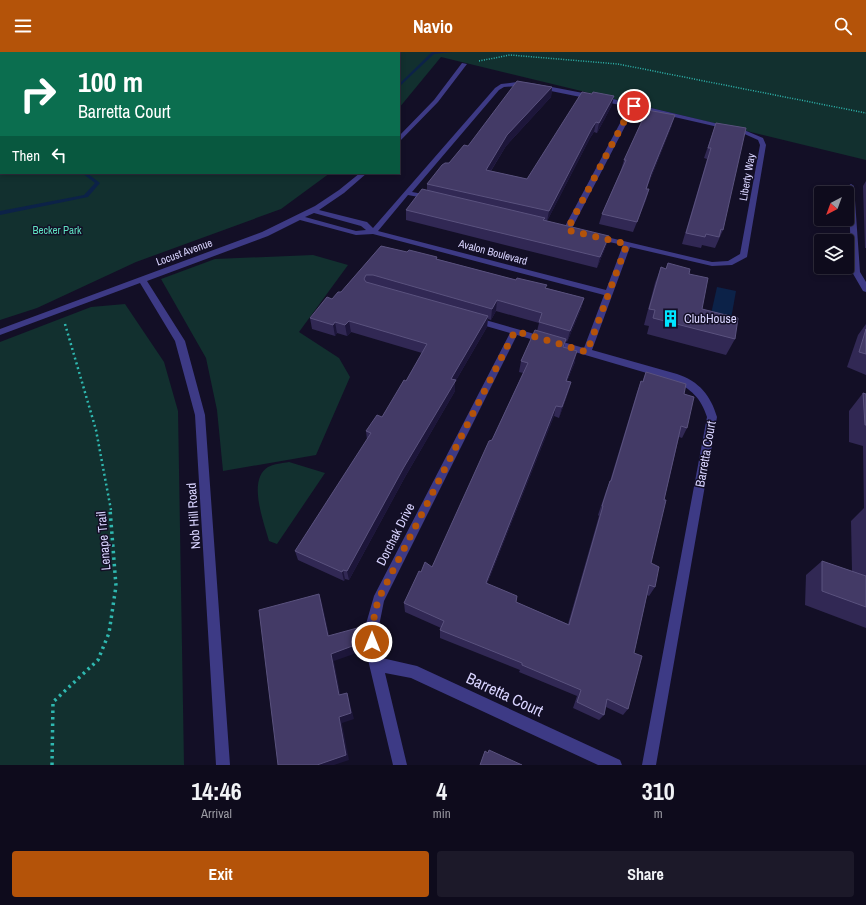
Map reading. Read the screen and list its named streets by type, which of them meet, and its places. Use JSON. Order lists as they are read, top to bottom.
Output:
{
  "streets": {
    "street": [
      "Liberty Way",
      "Locust Avenue",
      "Avalon Boulevard",
      "Barretta Court",
      "Nob Hill Road",
      "Dorchak Drive"
    ],
    "path": ["Lenape Trail"]
  },
  "crossings": [
    ["Liberty Way", "Avalon Boulevard"],
    ["Locust Avenue", "Avalon Boulevard"],
    ["Locust Avenue", "Nob Hill Road"],
    ["Locust Avenue", "Lenape Trail"],
    ["Barretta Court", "Dorchak Drive"]
  ],
  "parks": ["Becker Park"],
  "places": {
    "building": ["ClubHouse"]
  },
  "north": "bottom left",
  "page": {
    "header": "Navio",
    "turn": ["100 m", "Barretta Court"],
    "then": "Then",
    "eta": [
      "14:46",
      "Arrival",
      "4",
      "min",
      "310",
      "m"
    ],
    "buttons": ["Exit", "Share"]
  }
}
